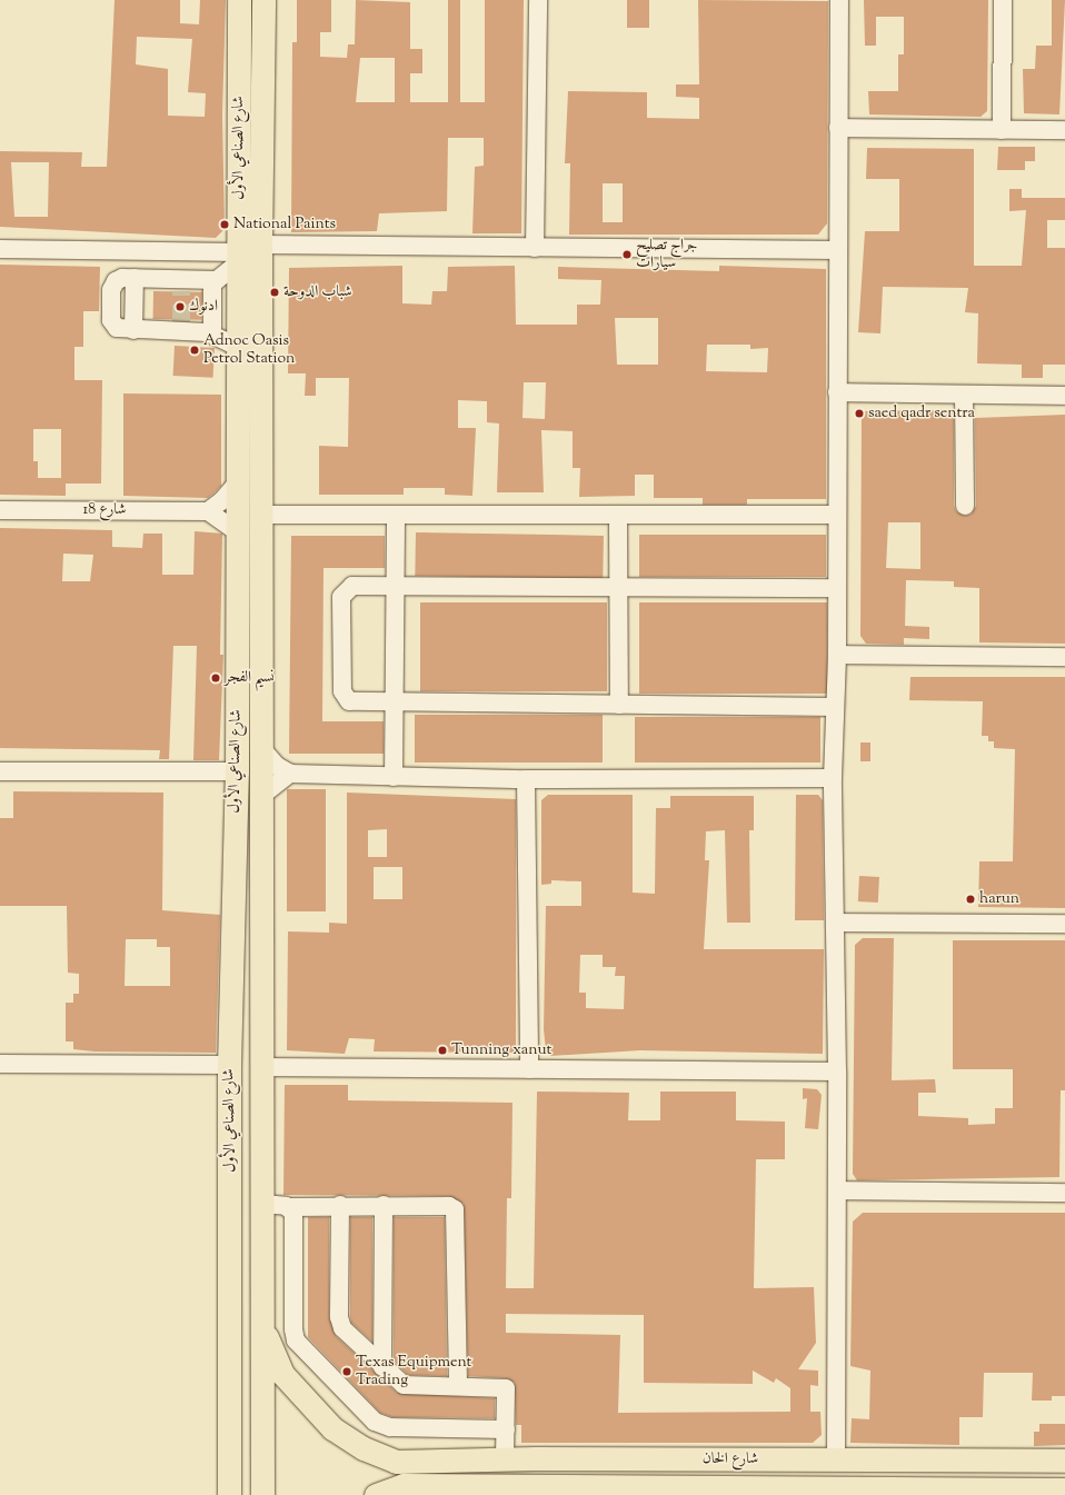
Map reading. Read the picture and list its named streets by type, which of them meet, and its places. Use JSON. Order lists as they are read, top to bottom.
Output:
{
  "streets": {
    "main road": ["شارع الصناعي الأول", "شارع الخان"],
    "street": ["شارع 18"]
  },
  "crossings": [
    ["شارع الصناعي الأول", "شارع الخان"]
  ],
  "places": [
    "National Paints",
    "جراج تصليح سيارات",
    "شباب الدوحة",
    "ادنوك",
    "Adnoc Oasis Petrol Station",
    "saed qadr sentra",
    "نسيم الفجر",
    "harun",
    "Tunning xanut",
    "Texas Equipment Trading"
  ]
}
